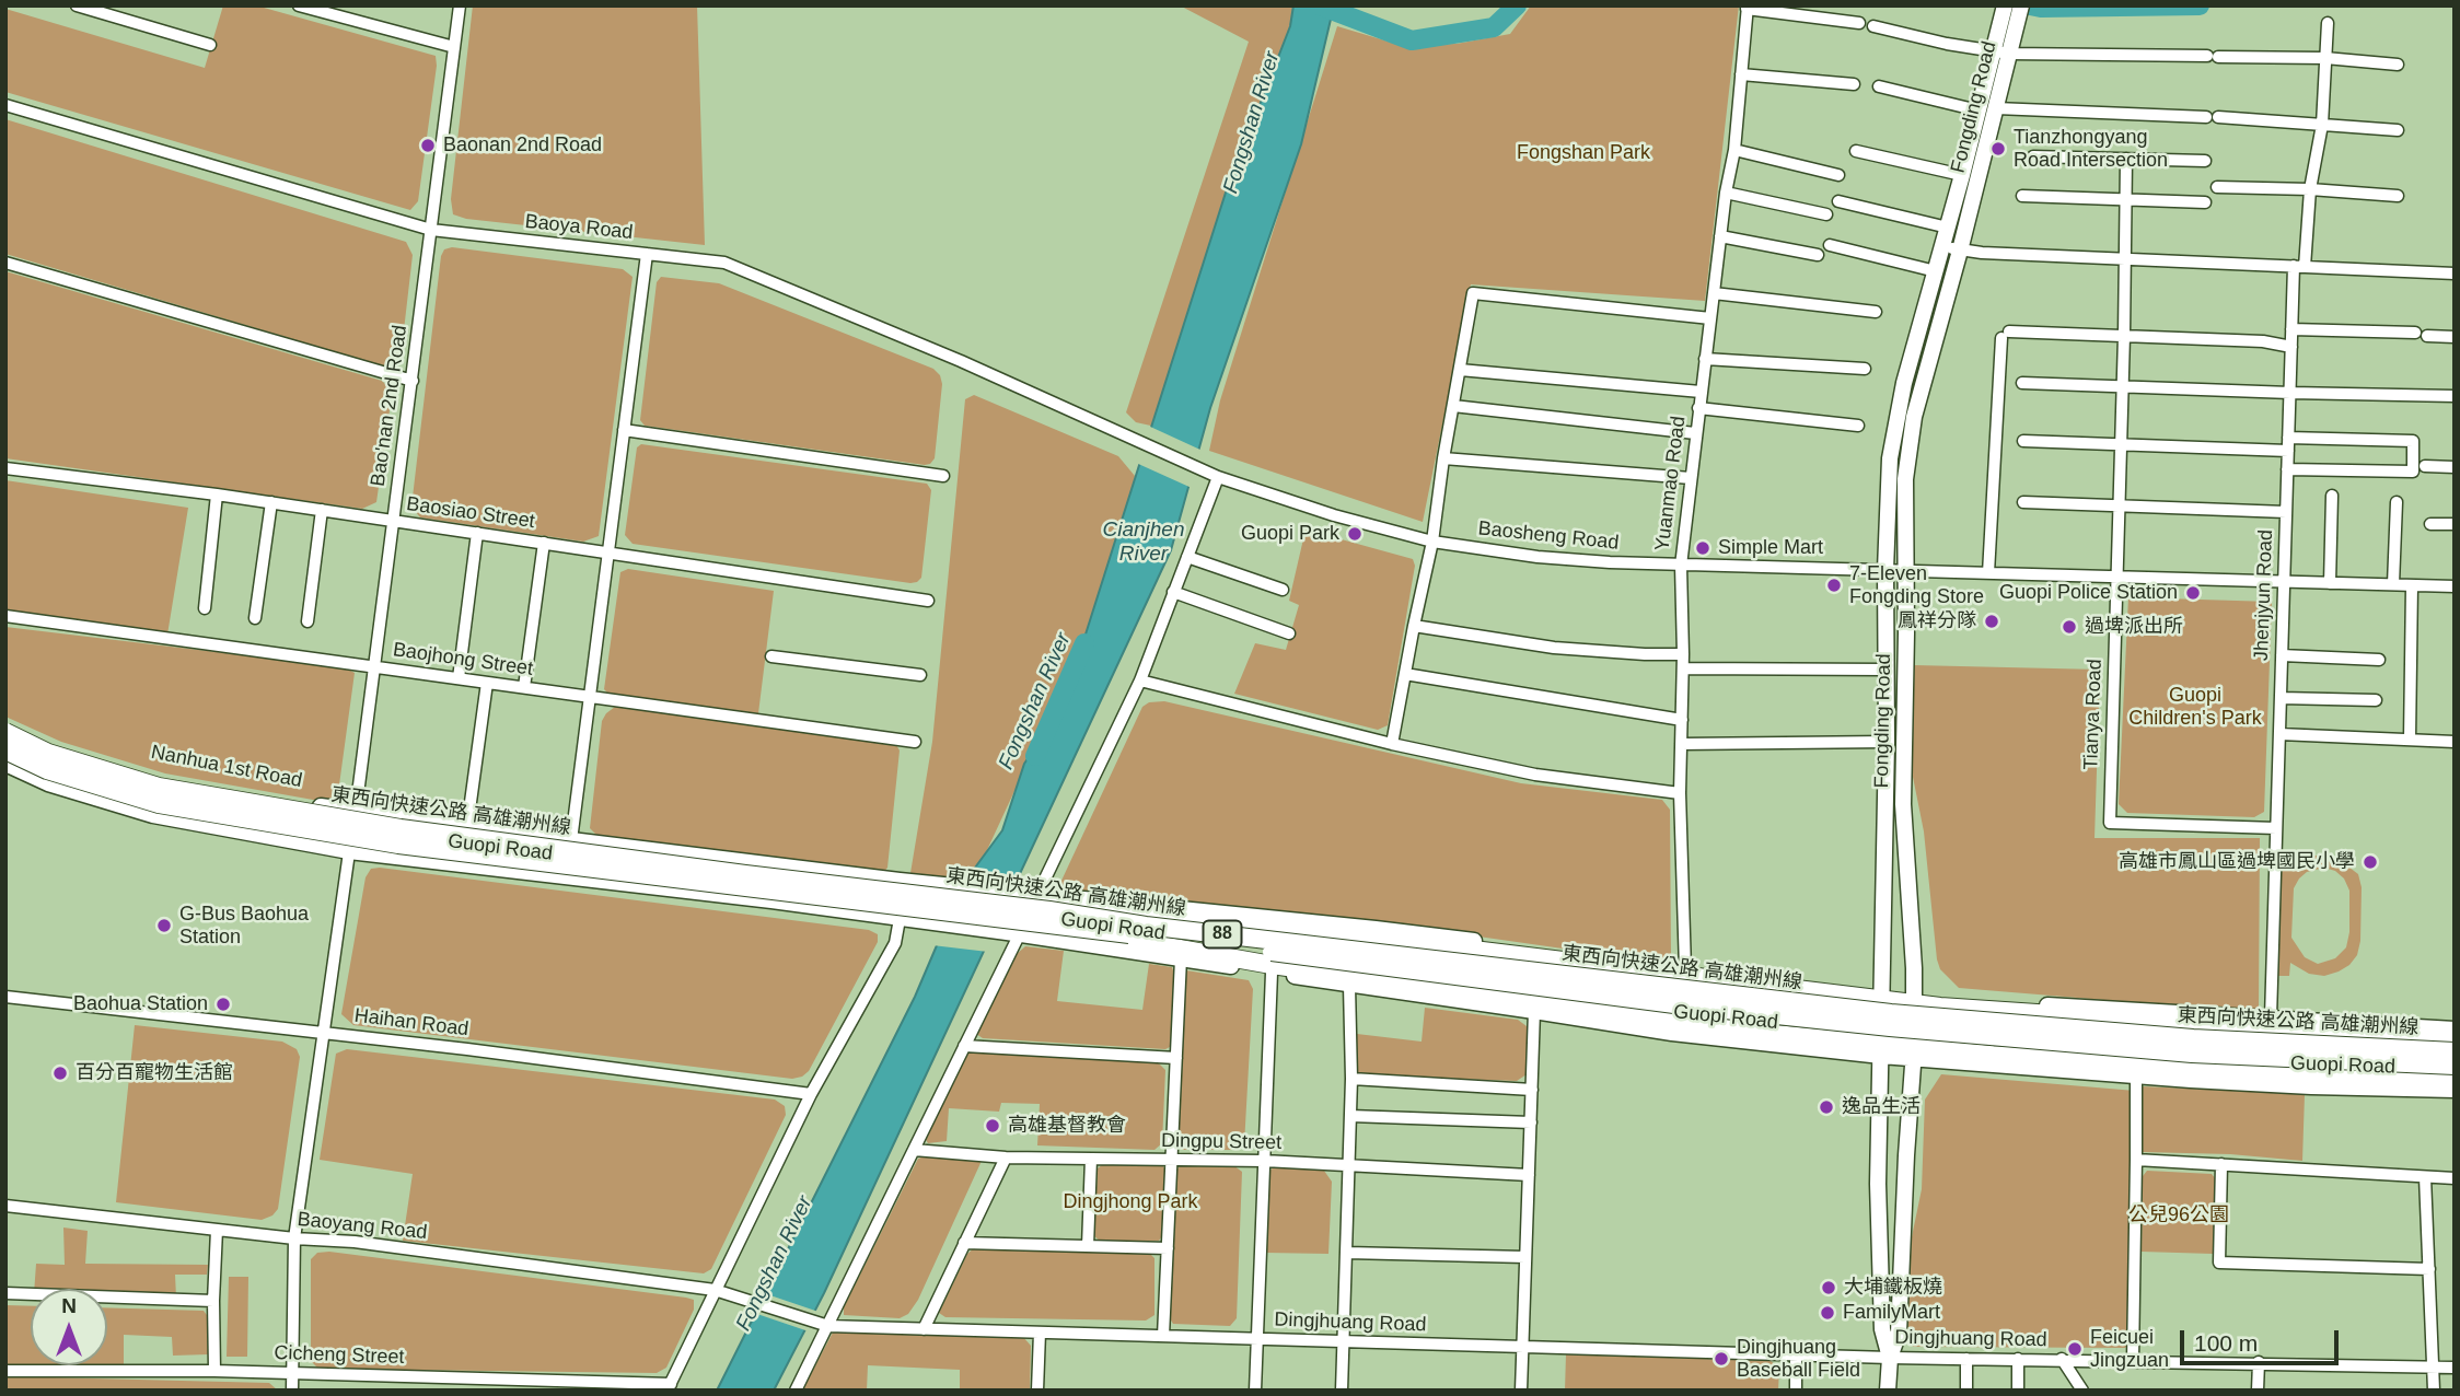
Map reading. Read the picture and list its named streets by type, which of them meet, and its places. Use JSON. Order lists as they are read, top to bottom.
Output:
{
  "streets": {
    "highway": ["東西向快速公路 高雄潮州線", "88"],
    "main road": ["Fongding Road", "Nanhua 1st Road", "Guopi Road"],
    "street": [
      "Baoya Road",
      "Bao'nan 2nd Road",
      "Yuanmao Road",
      "Baosiao Street",
      "Baosheng Road",
      "Jhenjyun Road",
      "Baojhong Street",
      "Tianya Road",
      "Haihan Road",
      "Dingpu Street",
      "Baoyang Road",
      "Dingjhuang Road",
      "Cicheng Street"
    ]
  },
  "crossings": [
    ["Fongding Road", "Baosheng Road"],
    ["Fongding Road", "Guopi Road"],
    ["Fongding Road", "Dingjhuang Road"],
    ["Baoya Road", "Bao'nan 2nd Road"],
    ["Baoya Road", "Baosheng Road"],
    ["Bao'nan 2nd Road", "Baosiao Street"],
    ["Bao'nan 2nd Road", "Baojhong Street"],
    ["Bao'nan 2nd Road", "Nanhua 1st Road"],
    ["Bao'nan 2nd Road", "Guopi Road"],
    ["Bao'nan 2nd Road", "Haihan Road"],
    ["Bao'nan 2nd Road", "Baoyang Road"],
    ["Bao'nan 2nd Road", "Cicheng Street"],
    ["Yuanmao Road", "Baosheng Road"],
    ["Yuanmao Road", "Guopi Road"],
    ["Jhenjyun Road", "Tianya Road"],
    ["Nanhua 1st Road", "Guopi Road"],
    ["Baoyang Road", "Dingjhuang Road"]
  ],
  "water": ["Fongshan River", "Cianjhen River"],
  "parks": [
    "Fongshan Park",
    "Guopi Children's Park",
    "Dingjhong Park",
    "公兒96公園"
  ],
  "places": [
    "Baonan 2nd Road",
    "Tianzhongyang Road Intersection",
    "Guopi Park",
    "Simple Mart",
    "7-Eleven Fongding Store",
    "Guopi Police Station",
    "鳳祥分隊",
    "過埤派出所",
    "高雄市鳳山區過埤國民小學",
    "G-Bus Baohua Station",
    "Baohua Station",
    "百分百寵物生活館",
    "逸品生活",
    "高雄基督教會",
    "大埔鐵板燒",
    "FamilyMart",
    "Feicuei Jingzuan",
    "Dingjhuang Baseball Field"
  ],
  "scale_bar": "100 m",
  "north": "top"
}
